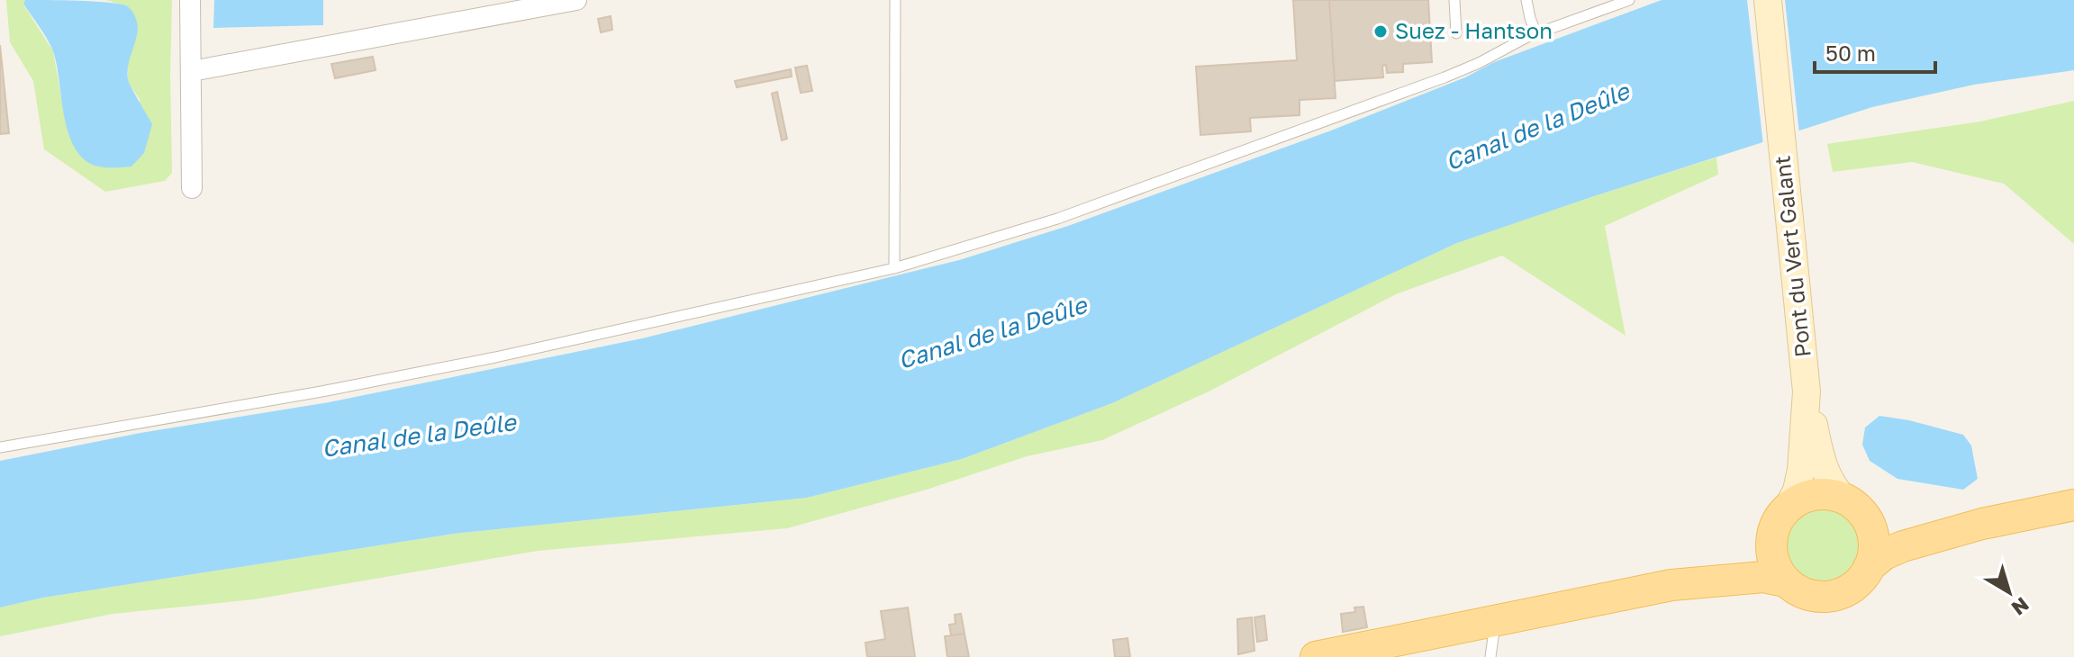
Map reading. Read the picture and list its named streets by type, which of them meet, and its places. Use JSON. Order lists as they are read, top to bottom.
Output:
{
  "streets": {
    "main road": ["Pont du Vert Galant"]
  },
  "water": ["Canal de la Deûle"],
  "places": ["Suez - Hantson"],
  "scale_bar": "50 m",
  "north": "bottom right"
}
